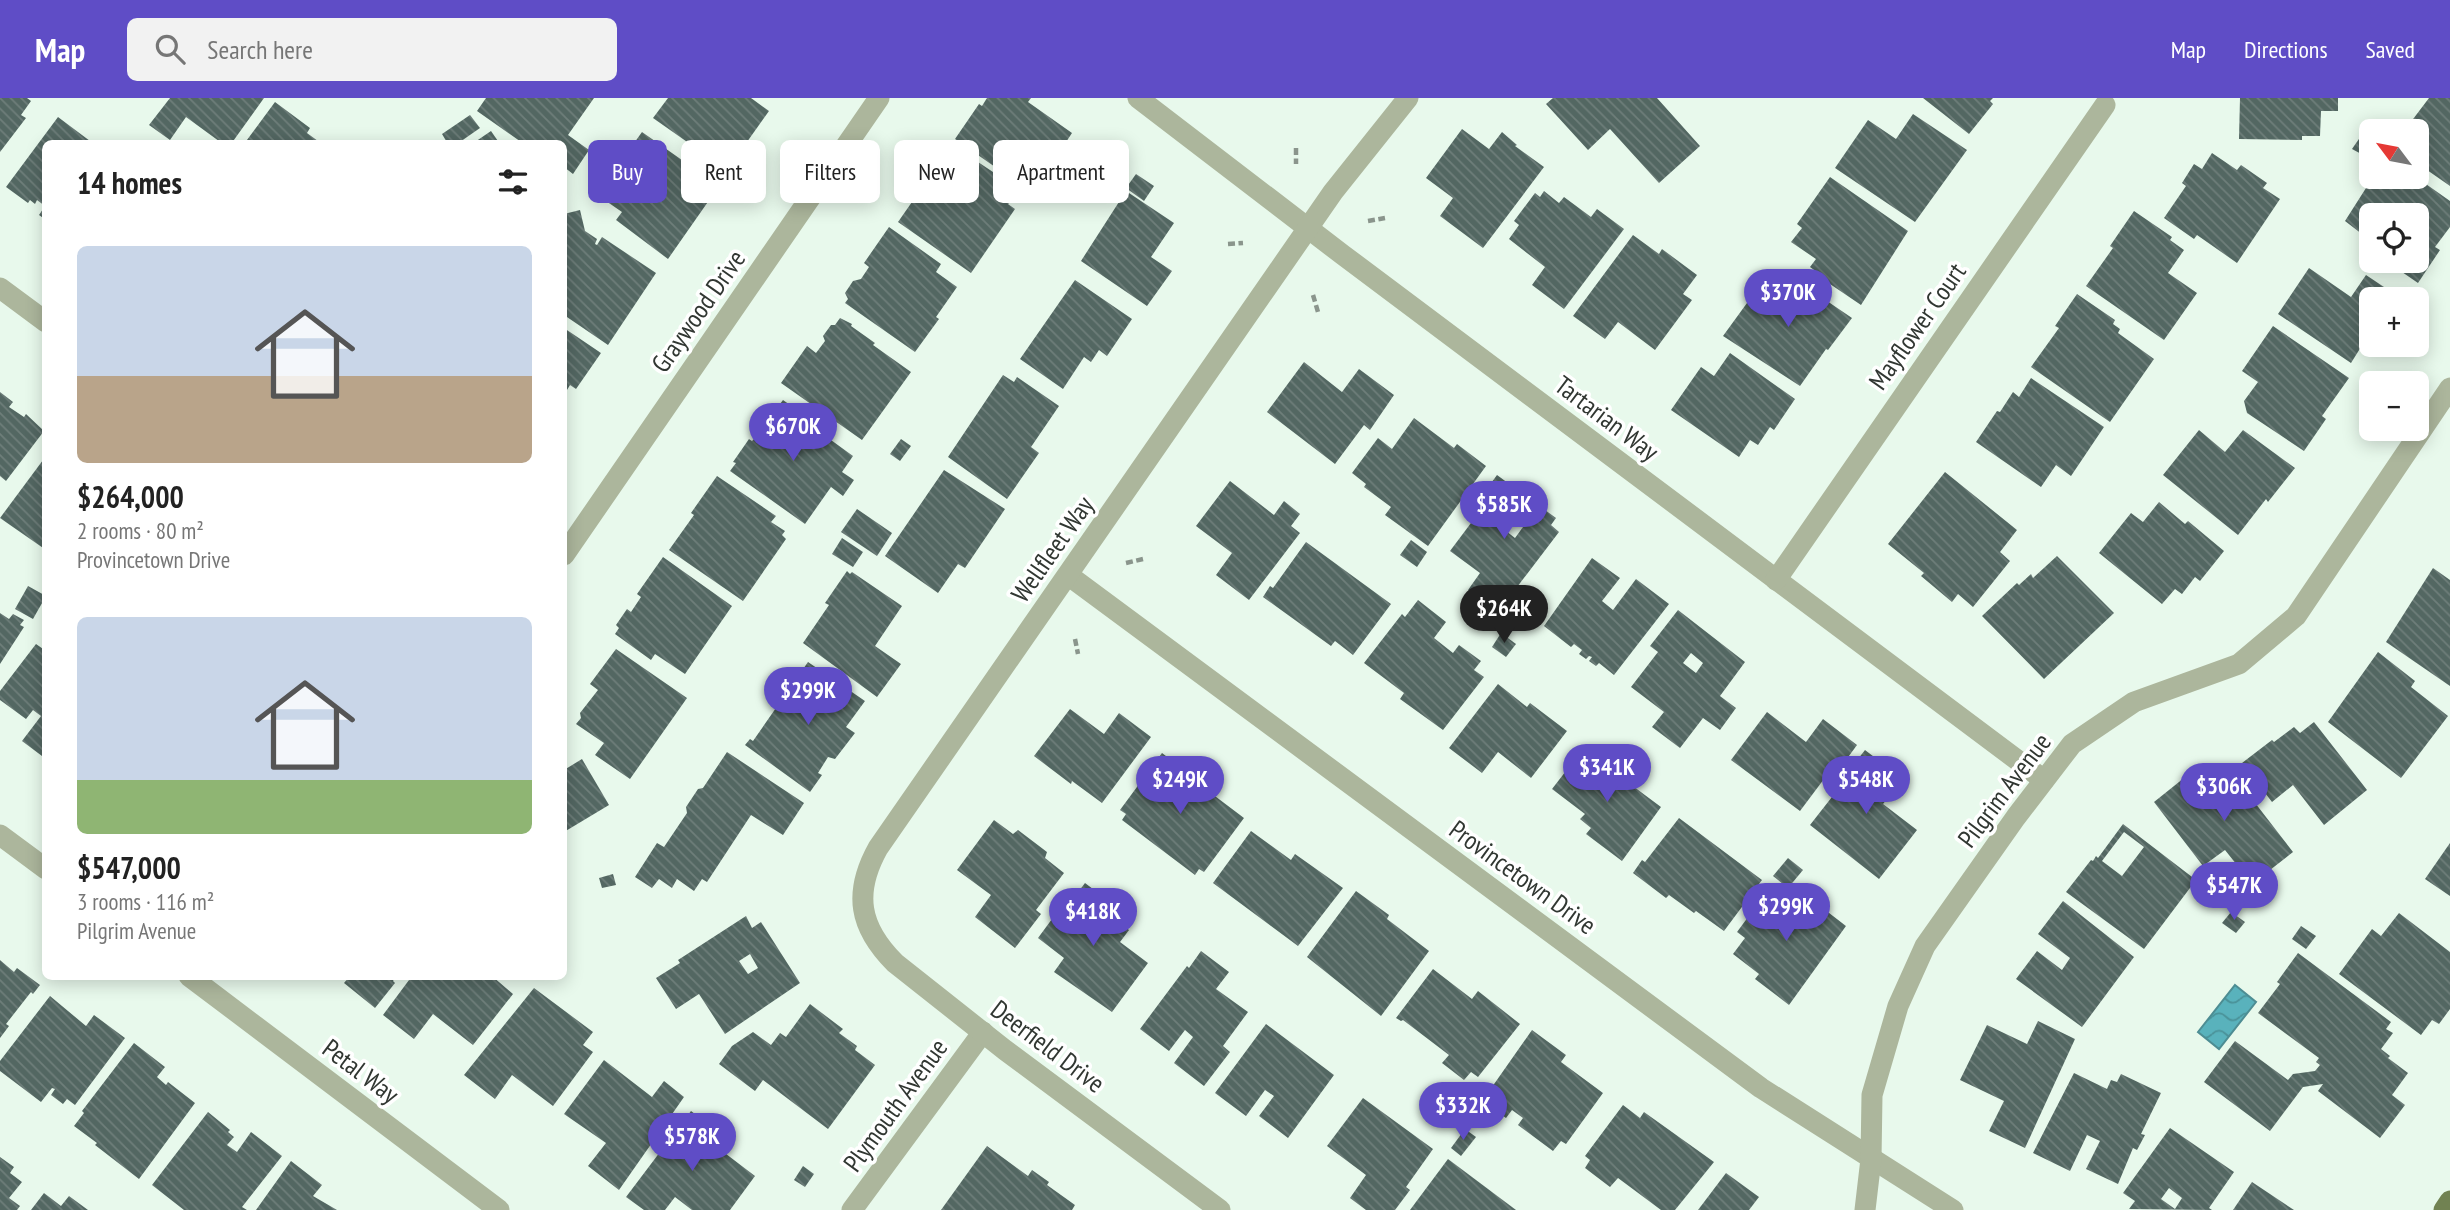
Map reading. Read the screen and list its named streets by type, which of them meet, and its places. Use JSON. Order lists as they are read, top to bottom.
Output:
{
  "streets": {
    "street": [
      "Graywood Drive",
      "Mayflower Court",
      "Tartarian Way",
      "Wellfleet Way",
      "Pilgrim Avenue",
      "Provincetown Drive",
      "Deerfield Drive",
      "Petal Way",
      "Plymouth Avenue"
    ]
  },
  "crossings": [
    ["Mayflower Court", "Tartarian Way"],
    ["Tartarian Way", "Wellfleet Way"],
    ["Tartarian Way", "Pilgrim Avenue"],
    ["Wellfleet Way", "Provincetown Drive"],
    ["Wellfleet Way", "Deerfield Drive"],
    ["Pilgrim Avenue", "Provincetown Drive"],
    ["Deerfield Drive", "Plymouth Avenue"]
  ],
  "north": "top left",
  "page": {
    "header": "Map",
    "search": "Search here",
    "nav": ["Map", "Directions", "Saved"],
    "map_buttons": ["+", "−"],
    "chip": [
      "Buy",
      "Rent",
      "Filters",
      "New",
      "Apartment"
    ],
    "heading": "14 homes",
    "list": [
      {
        "name": "$264,000",
        "note": "2 rooms · 80 m² · Provincetown Drive"
      },
      {
        "name": "$547,000",
        "note": "3 rooms · 116 m² · Pilgrim Avenue"
      }
    ],
    "price": [
      "$370K",
      "$670K",
      "$585K",
      "$264K",
      "$299K",
      "$341K",
      "$249K",
      "$548K",
      "$306K",
      "$547K",
      "$299K",
      "$418K",
      "$332K",
      "$578K"
    ]
  }
}
